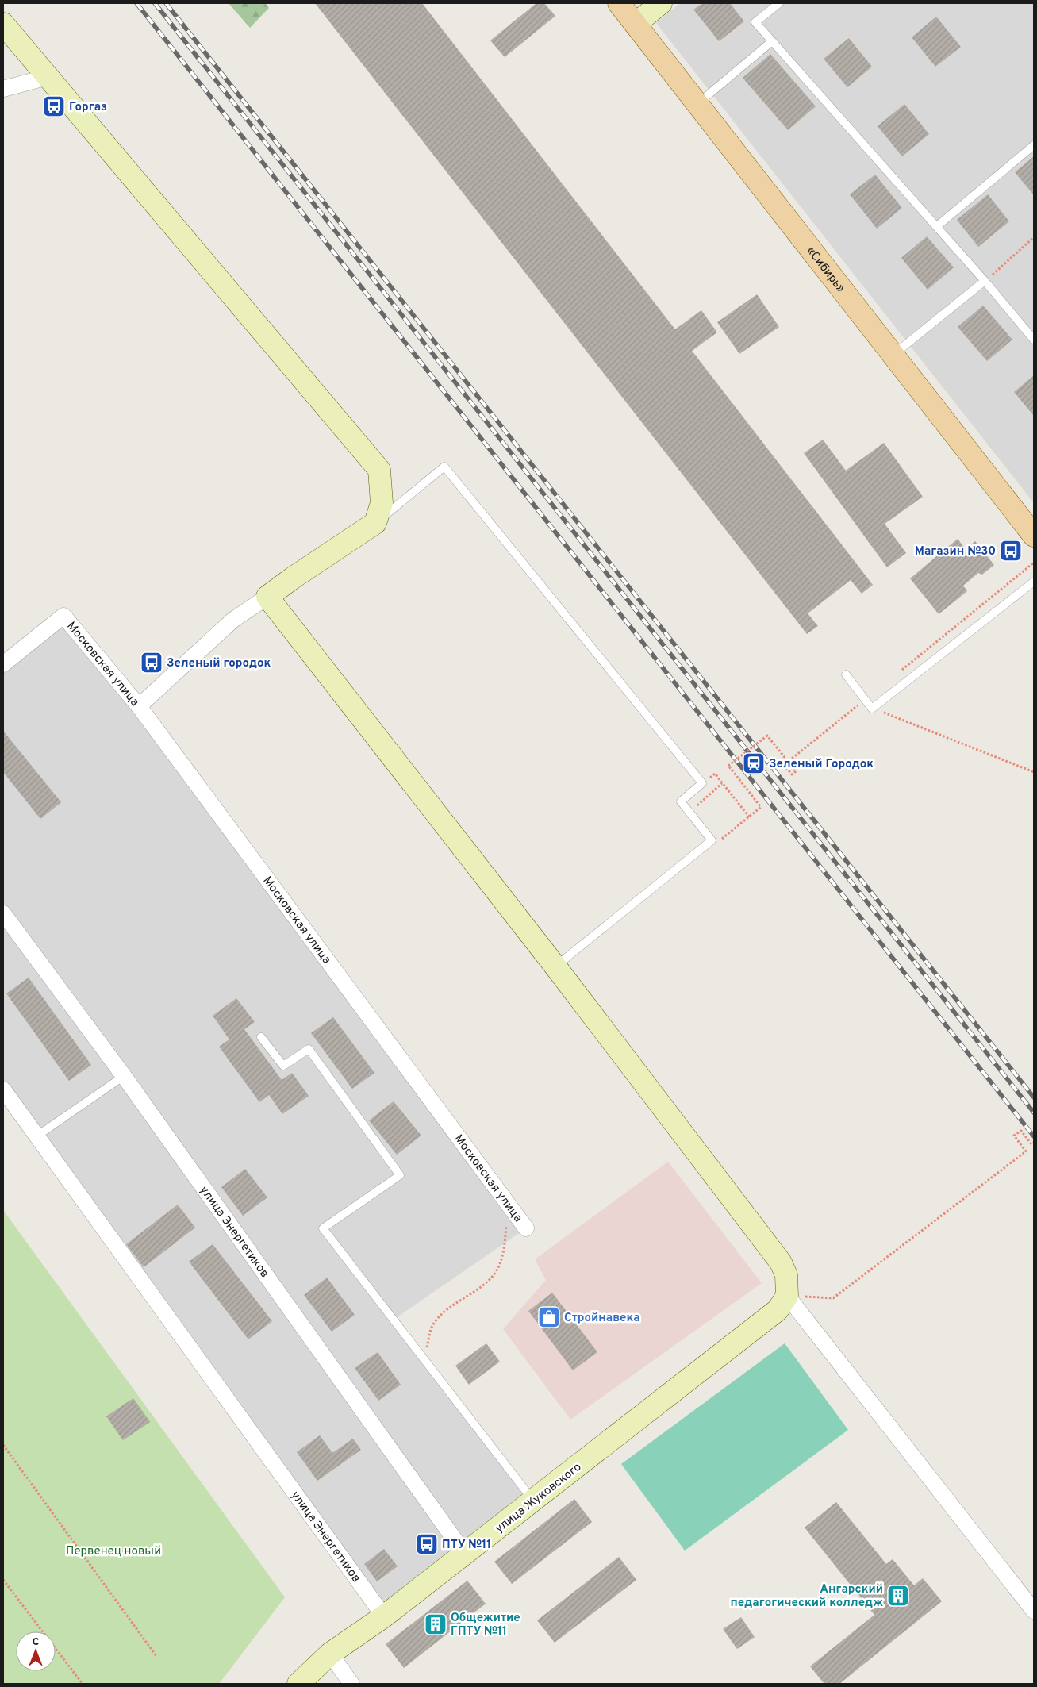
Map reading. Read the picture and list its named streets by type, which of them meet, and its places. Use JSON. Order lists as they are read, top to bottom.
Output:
{
  "streets": {
    "main road": ["«Сибирь»"],
    "street": ["Московская улица", "улица Энергетиков", "улица Жуковского"]
  },
  "crossings": [
    ["улица Энергетиков", "улица Жуковского"]
  ],
  "parks": ["Первенец новый"],
  "places": {
    "bus stop": [
      "Горгаз",
      "Магазин №30",
      "Зеленый городок",
      "ПТУ №11"
    ],
    "station": ["Зеленый Городок"],
    "shop": ["Стройнавека"],
    "building": ["Ангарский педагогический колледж", "Общежитие ГПТУ №11"]
  },
  "north": "top"
}
